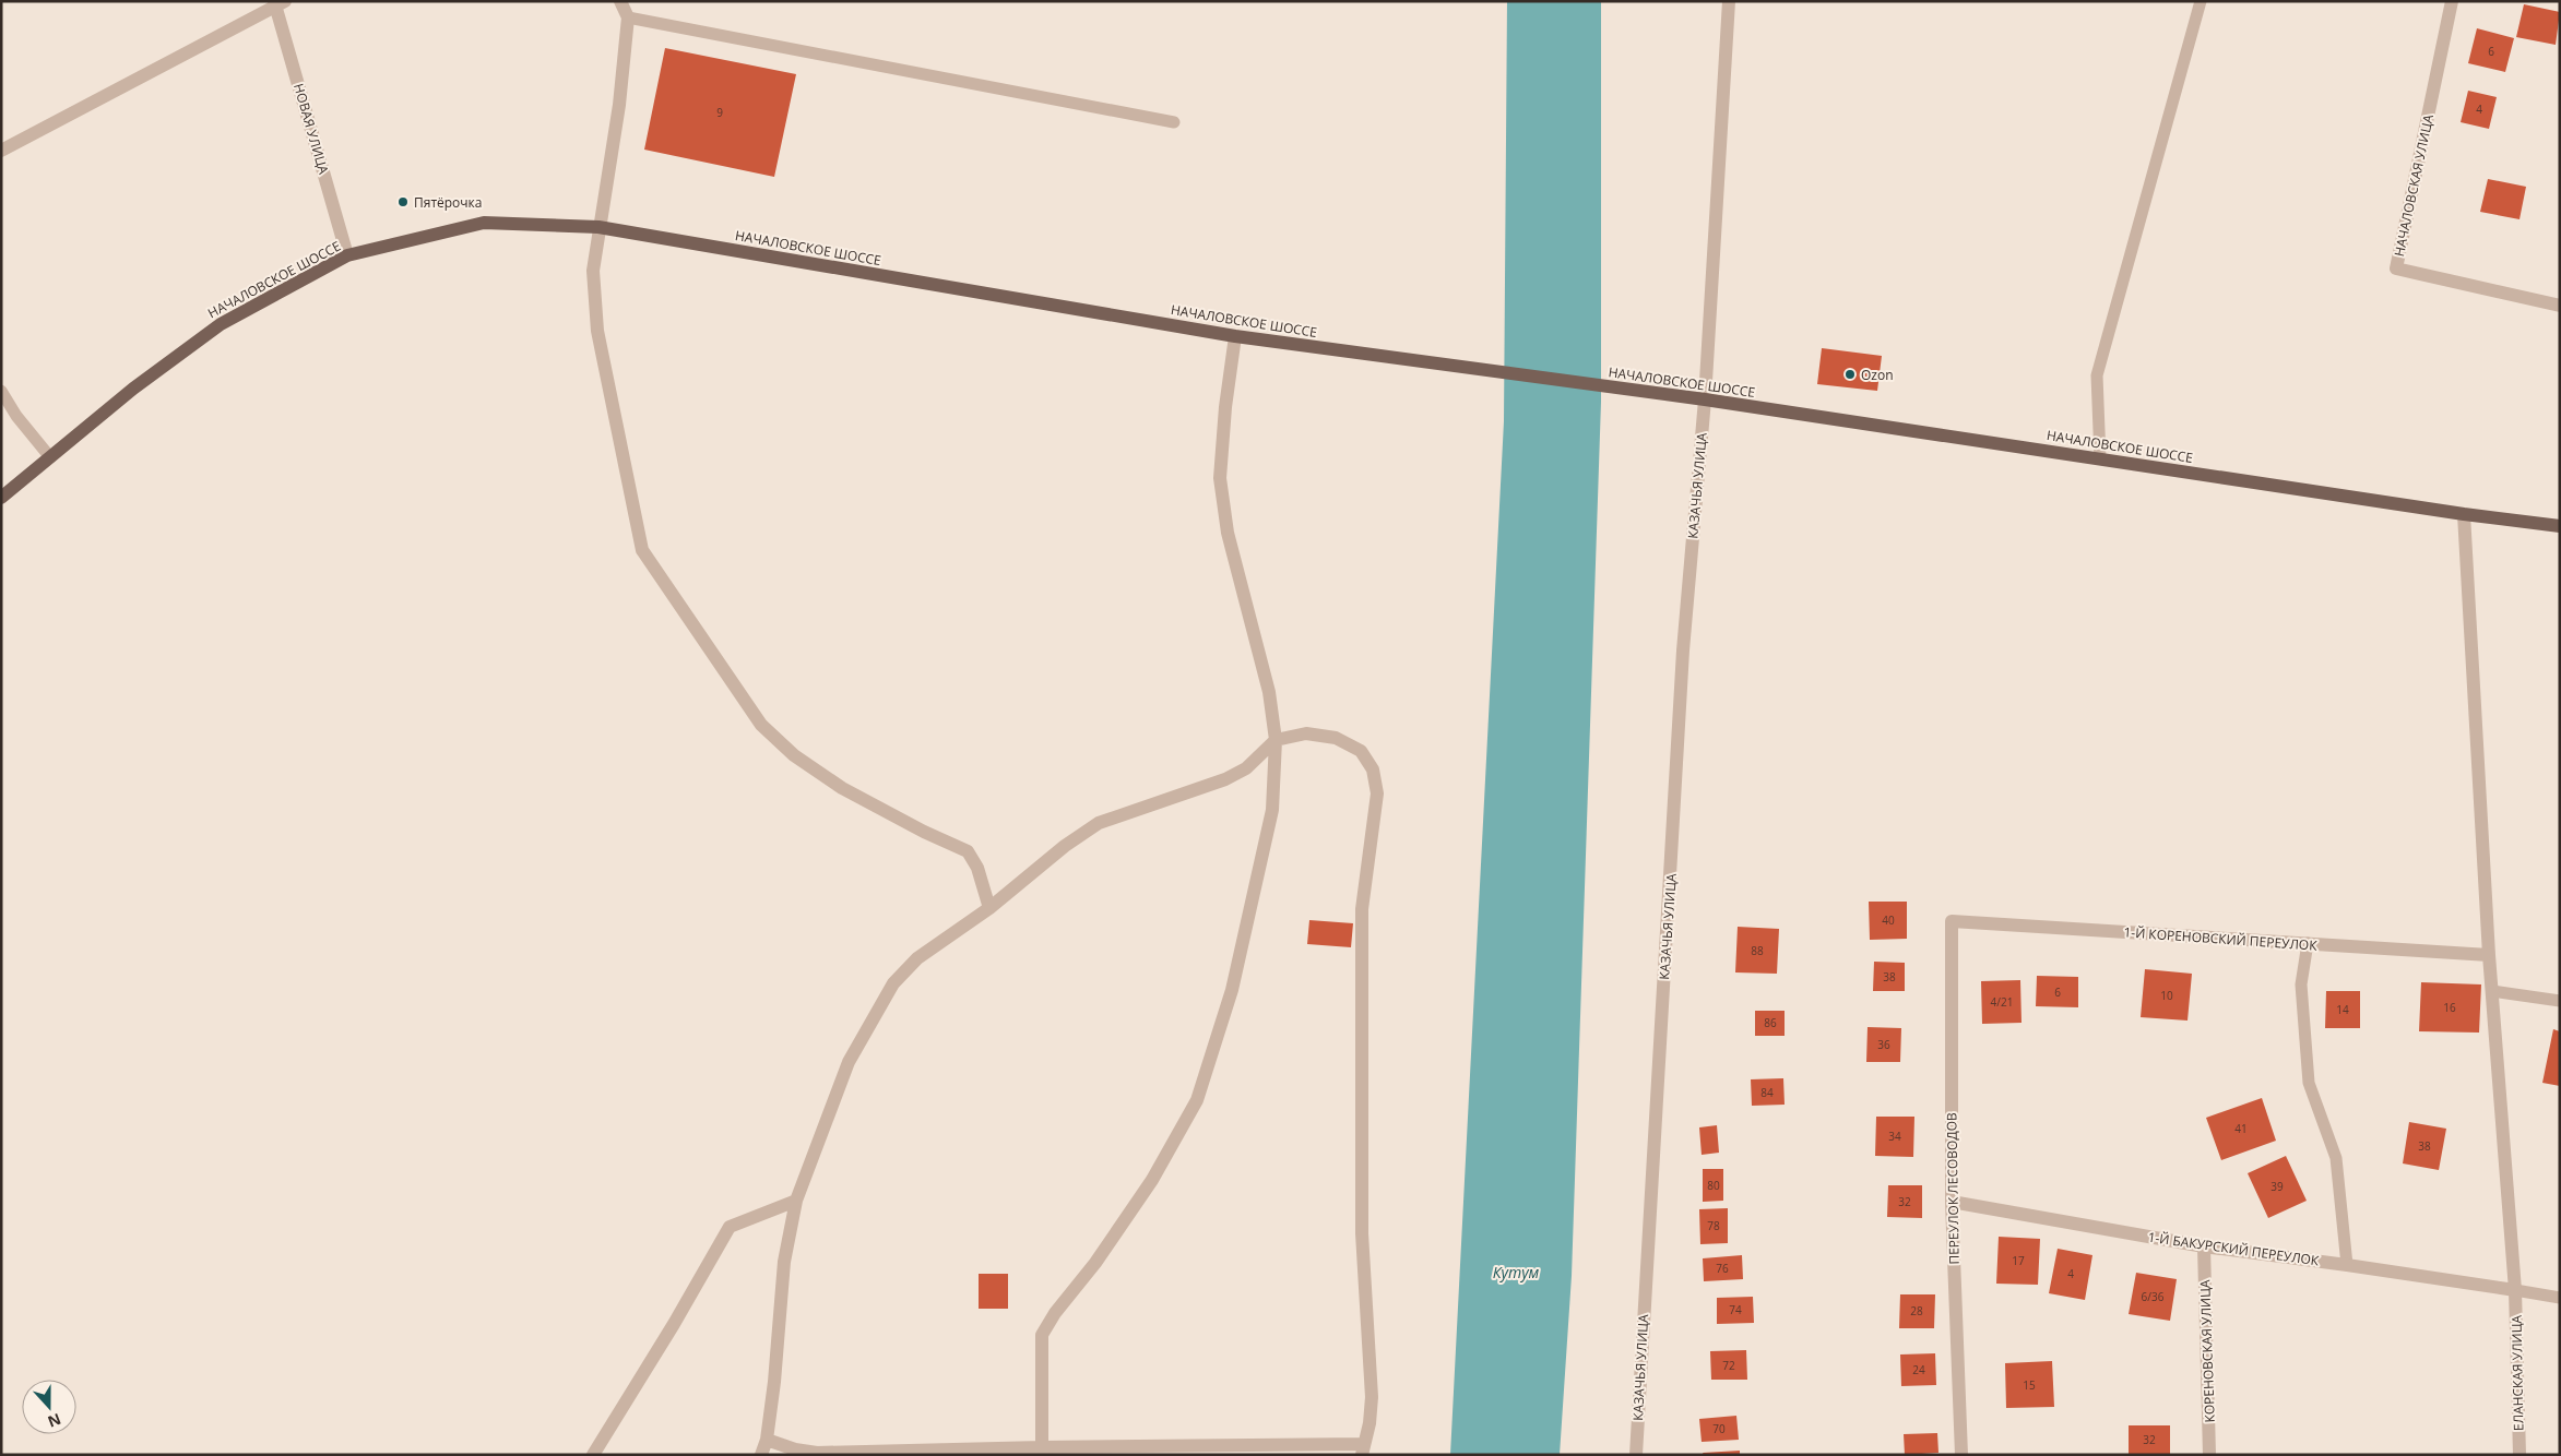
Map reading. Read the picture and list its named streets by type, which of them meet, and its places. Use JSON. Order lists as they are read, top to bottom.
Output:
{
  "streets": {
    "main road": ["НАЧАЛОВСКОЕ ШОССЕ"],
    "street": [
      "НОВАЯ УЛИЦА",
      "НАЧАЛОВСКАЯ УЛИЦА",
      "КАЗАЧЬЯ УЛИЦА",
      "1-Й КОРЕНОВСКИЙ ПЕРЕУЛОК",
      "ПЕРЕУЛОК ЛЕСОВОДОВ",
      "1-Й БАКУРСКИЙ ПЕРЕУЛОК",
      "КОРЕНОВСКАЯ УЛИЦА",
      "ЕЛАНСКАЯ УЛИЦА"
    ]
  },
  "crossings": [
    ["НОВАЯ УЛИЦА", "НАЧАЛОВСКОЕ ШОССЕ"],
    ["НАЧАЛОВСКОЕ ШОССЕ", "КАЗАЧЬЯ УЛИЦА"],
    ["НАЧАЛОВСКОЕ ШОССЕ", "ЕЛАНСКАЯ УЛИЦА"],
    ["1-Й КОРЕНОВСКИЙ ПЕРЕУЛОК", "ПЕРЕУЛОК ЛЕСОВОДОВ"],
    ["1-Й КОРЕНОВСКИЙ ПЕРЕУЛОК", "ЕЛАНСКАЯ УЛИЦА"],
    ["ПЕРЕУЛОК ЛЕСОВОДОВ", "1-Й БАКУРСКИЙ ПЕРЕУЛОК"],
    ["1-Й БАКУРСКИЙ ПЕРЕУЛОК", "КОРЕНОВСКАЯ УЛИЦА"],
    ["1-Й БАКУРСКИЙ ПЕРЕУЛОК", "ЕЛАНСКАЯ УЛИЦА"]
  ],
  "water": ["Кутум"],
  "places": ["Пятёрочка", "Ozon"],
  "house_numbers": [
    "6",
    "4",
    "9",
    "40",
    "88",
    "38",
    "6",
    "10",
    "4/21",
    "16",
    "14",
    "86",
    "36",
    "84",
    "41",
    "34",
    "38",
    "80",
    "39",
    "32",
    "78",
    "17",
    "76",
    "4",
    "6/36",
    "74",
    "28",
    "72",
    "24",
    "15",
    "70",
    "32"
  ],
  "north": "bottom"
}
